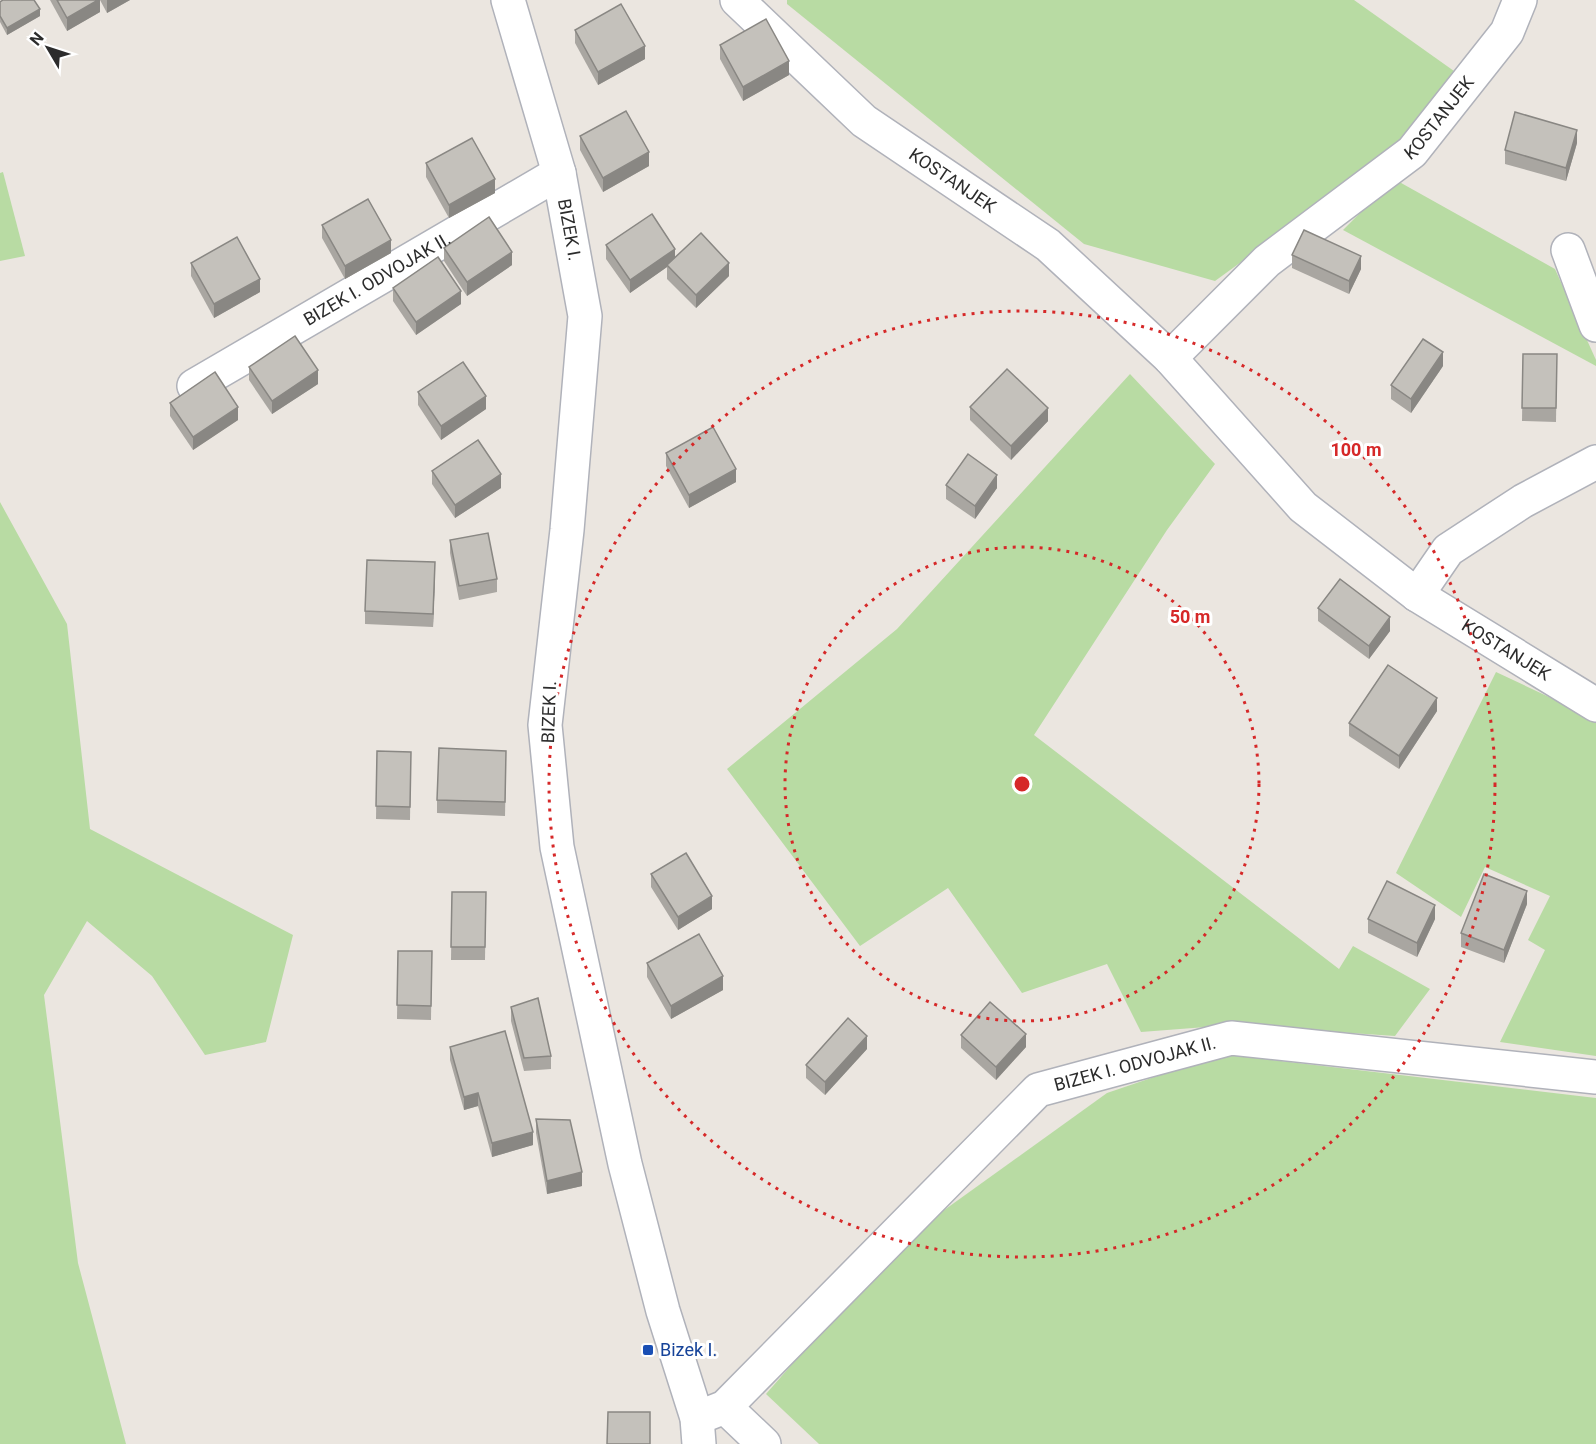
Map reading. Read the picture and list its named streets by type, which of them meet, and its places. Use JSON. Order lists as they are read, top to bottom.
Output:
{
  "streets": {
    "street": ["KOSTANJEK", "BIZEK I.", "BIZEK I. ODVOJAK II."]
  },
  "crossings": [
    ["BIZEK I.", "BIZEK I. ODVOJAK II."]
  ],
  "places": {
    "transit": ["Bizek I."]
  },
  "north": "top left",
  "rings": ["100 m", "50 m"]
}
